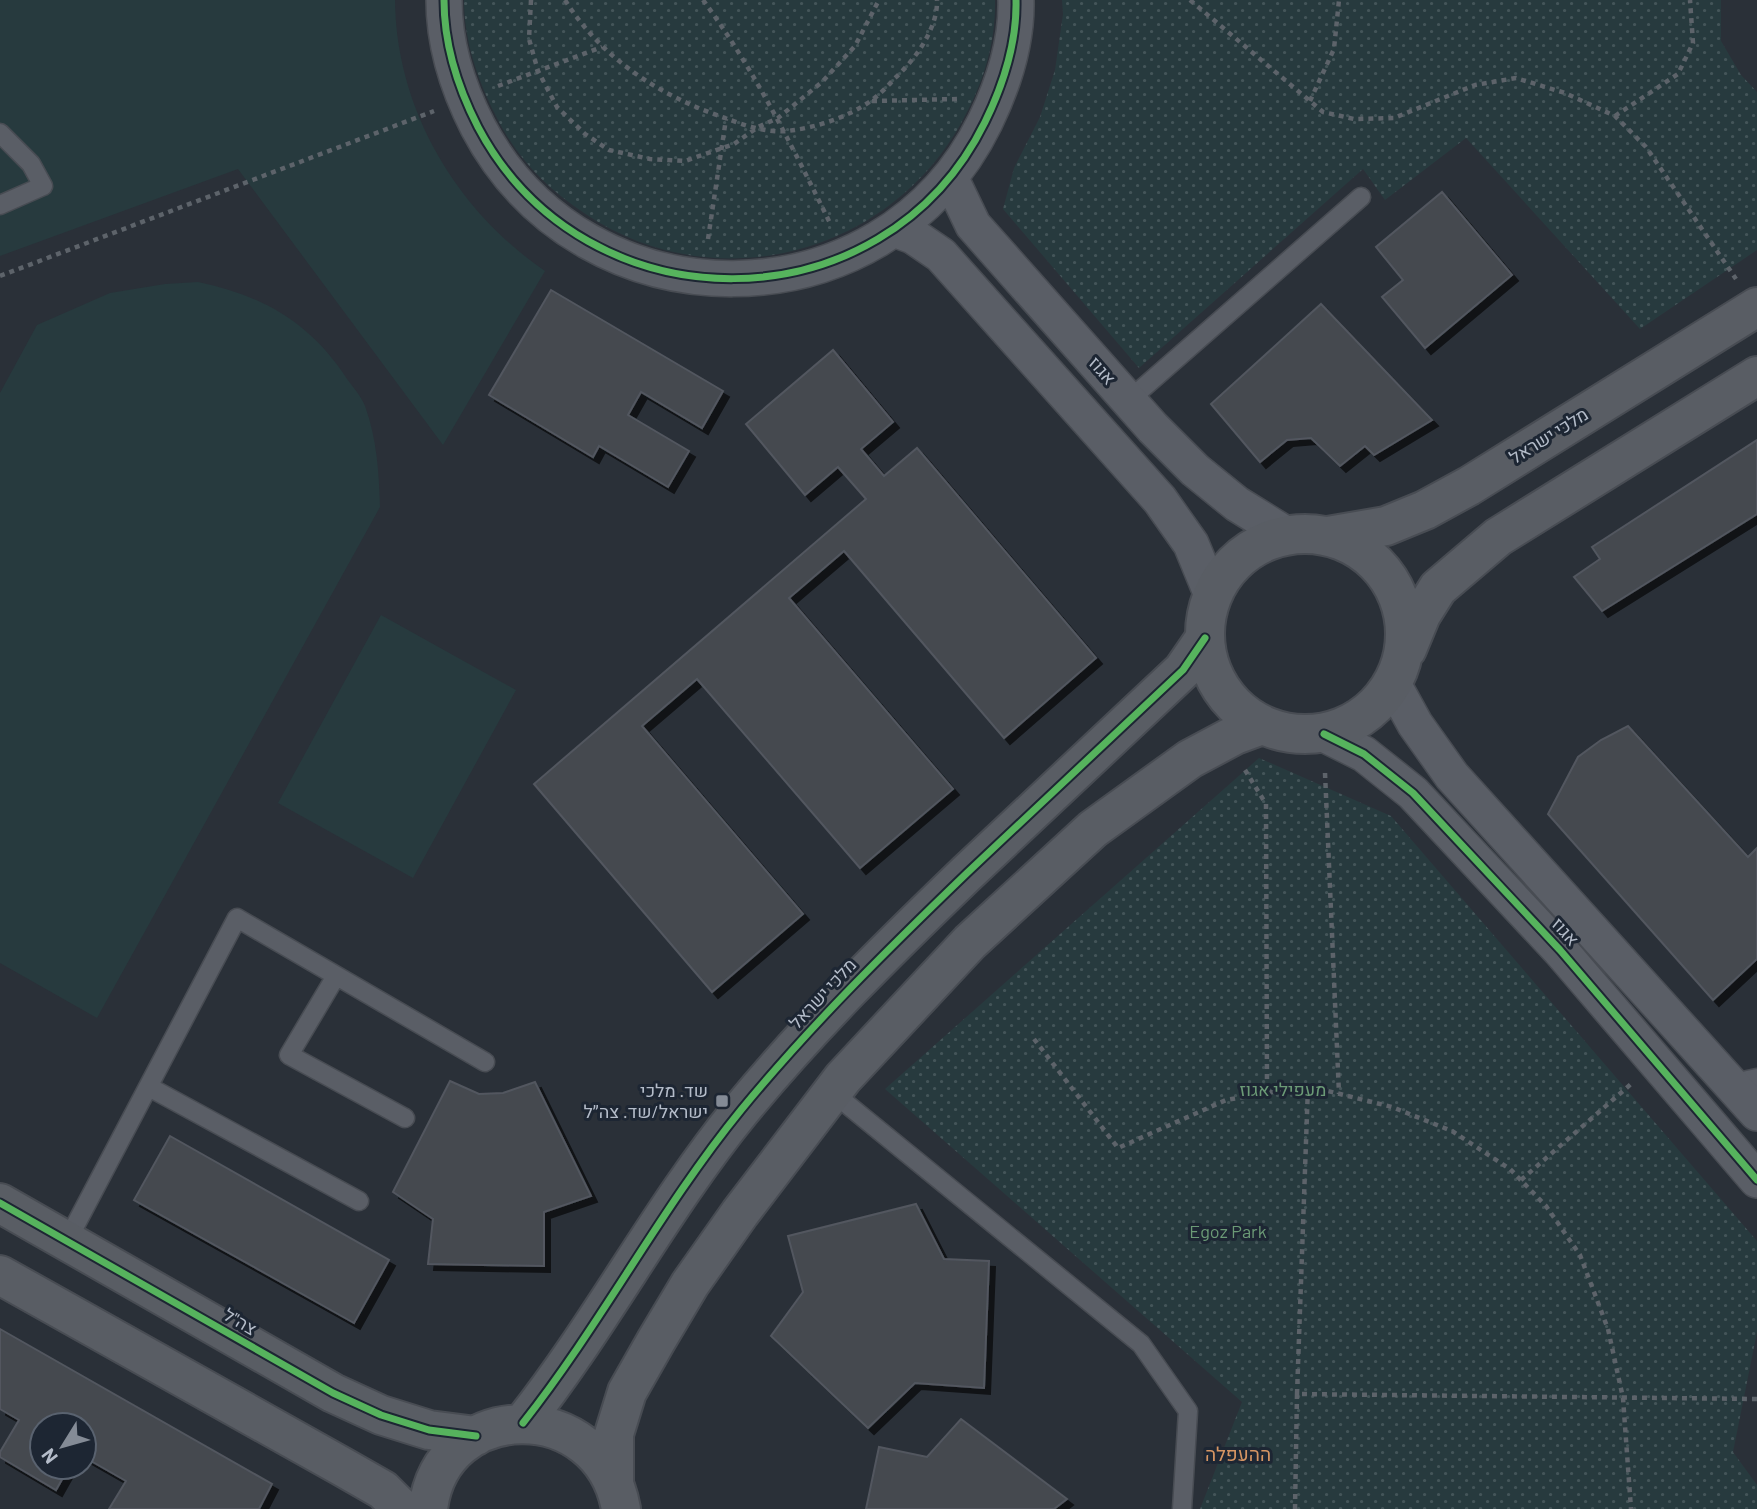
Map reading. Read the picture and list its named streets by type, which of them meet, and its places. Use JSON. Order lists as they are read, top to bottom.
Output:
{
  "streets": {
    "street": ["אגוז", "מלכי ישראל", "צה\"ל"]
  },
  "crossings": [
    ["אגוז", "מלכי ישראל"]
  ],
  "districts": ["ההעפלה"],
  "parks": ["מעפילי אגוז", "Egoz Park"],
  "places": {
    "transit": ["שד. מלכי ישראל/שד. צה״ל"]
  },
  "north": "bottom left"
}
